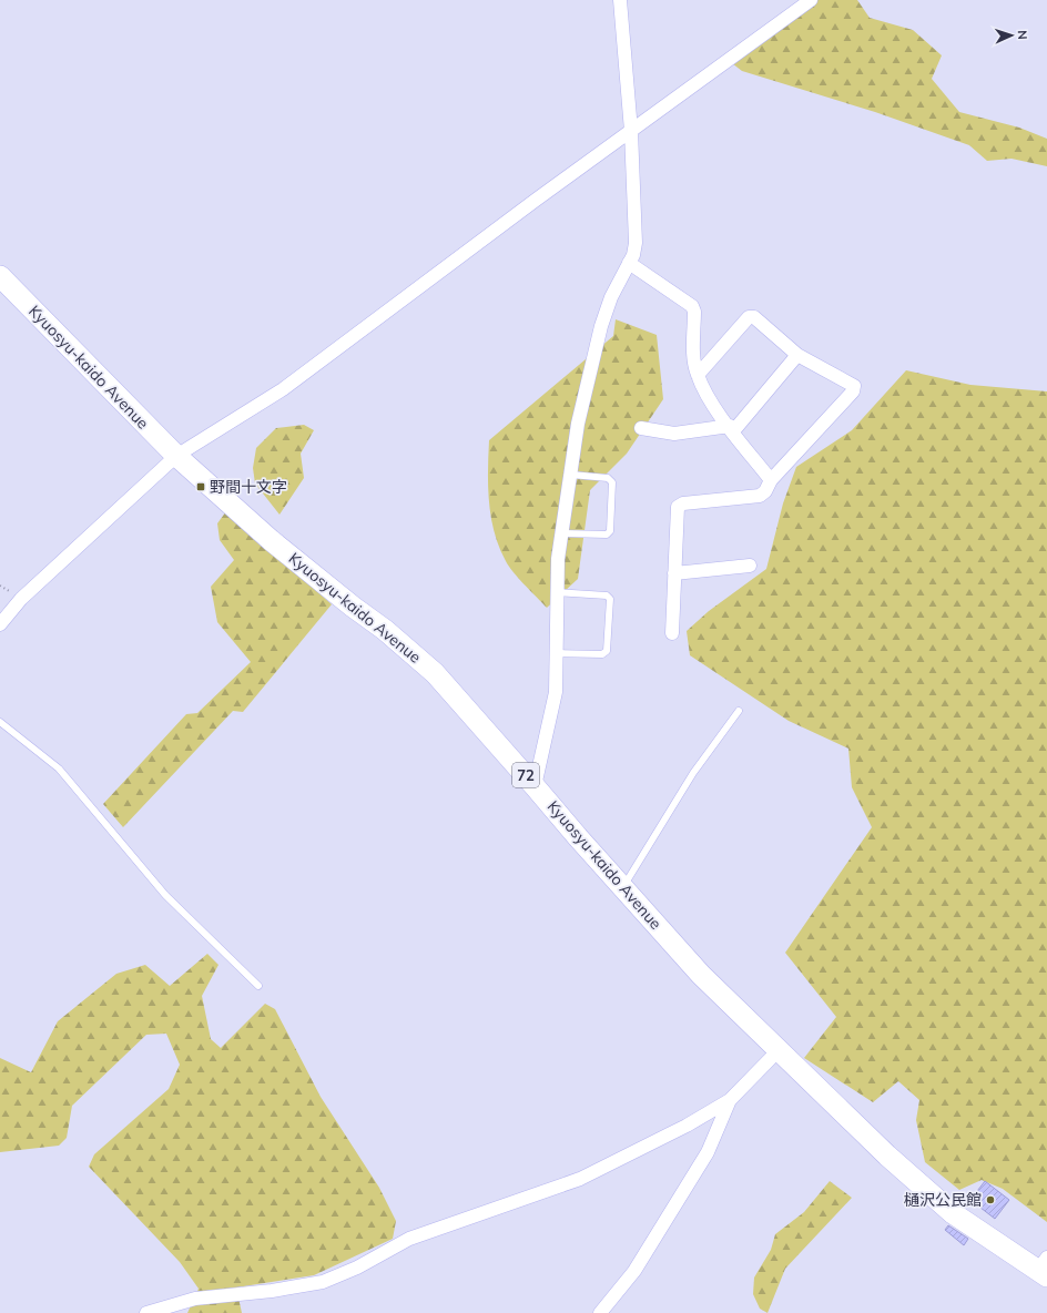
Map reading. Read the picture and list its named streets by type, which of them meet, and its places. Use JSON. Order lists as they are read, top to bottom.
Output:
{
  "streets": {
    "main road": ["Kyuosyu-kaido Avenue", "72"]
  },
  "places": {
    "transit": ["野間十文字"],
    "other": ["樋沢公民館"]
  },
  "north": "right"
}
